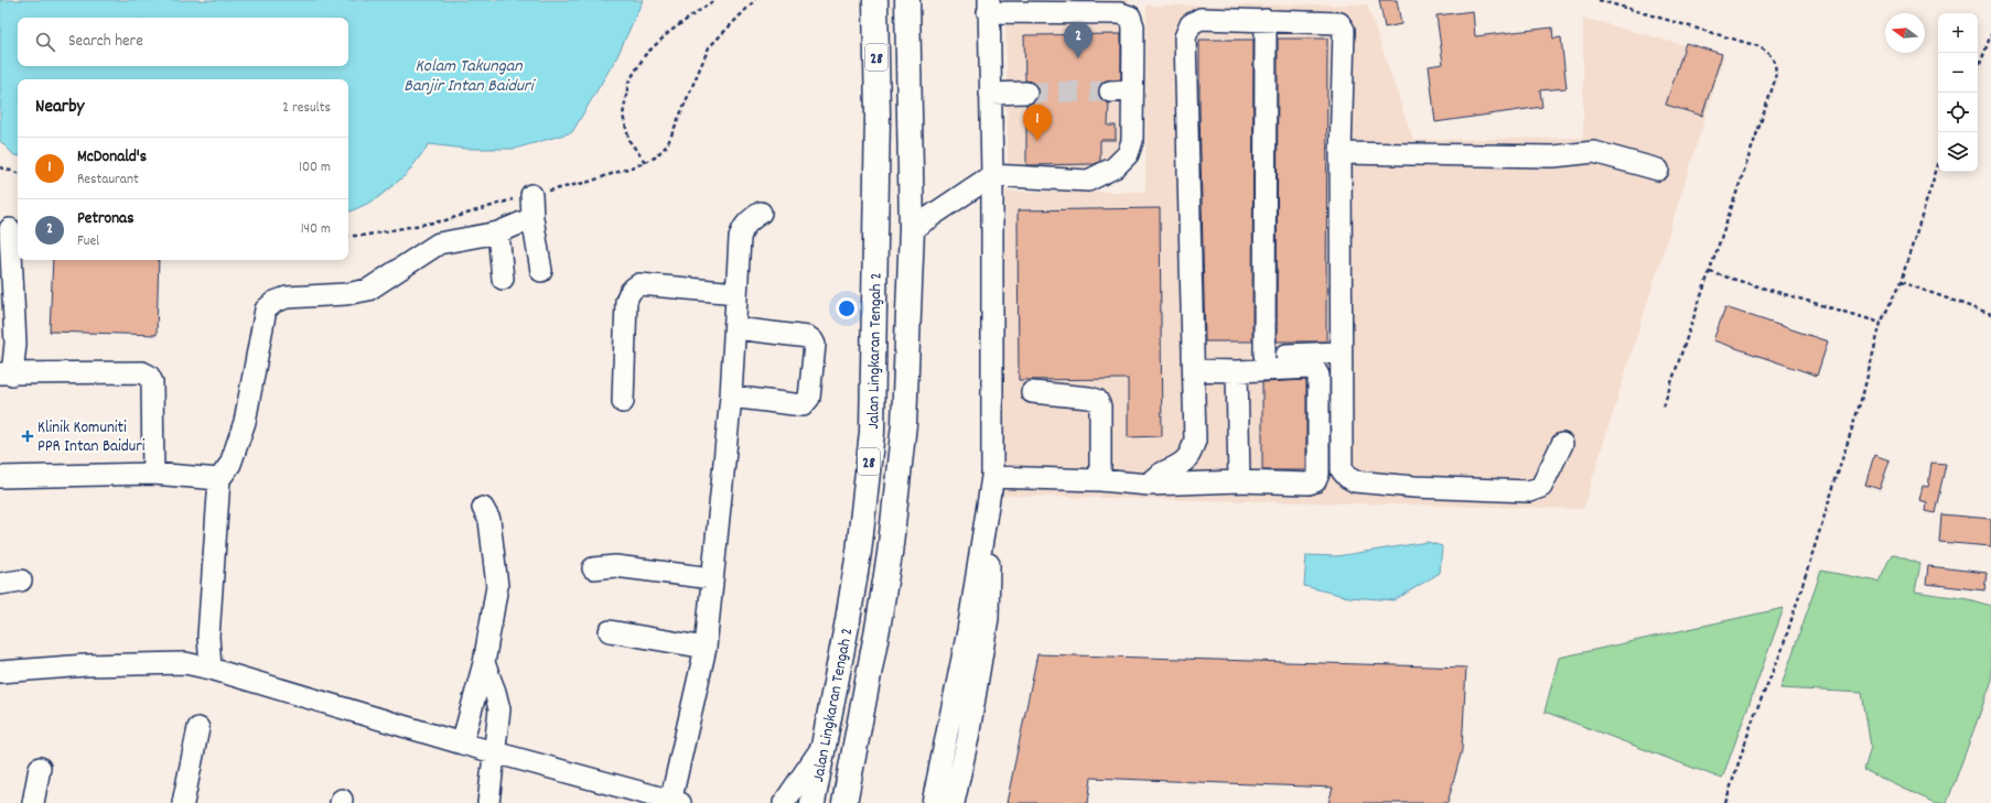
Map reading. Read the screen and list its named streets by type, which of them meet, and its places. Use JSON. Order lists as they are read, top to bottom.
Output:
{
  "streets": {
    "highway": ["28", "Jalan Lingkaran Tengah 2"]
  },
  "water": ["Kolam Takungan Banjir Intan Baiduri"],
  "places": {
    "health": ["Klinik Komuniti PPR Intan Baiduri"]
  },
  "north": "left",
  "page": {
    "map_buttons": ["+", "−"],
    "search": "Search here",
    "pins": ["2", "1"],
    "heading": ["Nearby", "2 results"],
    "list": [
      {
        "mark": "1",
        "name": "McDonald's",
        "note": "Restaurant",
        "value": "100 m"
      },
      {
        "mark": "2",
        "name": "Petronas",
        "note": "Fuel",
        "value": "140 m"
      }
    ]
  }
}
